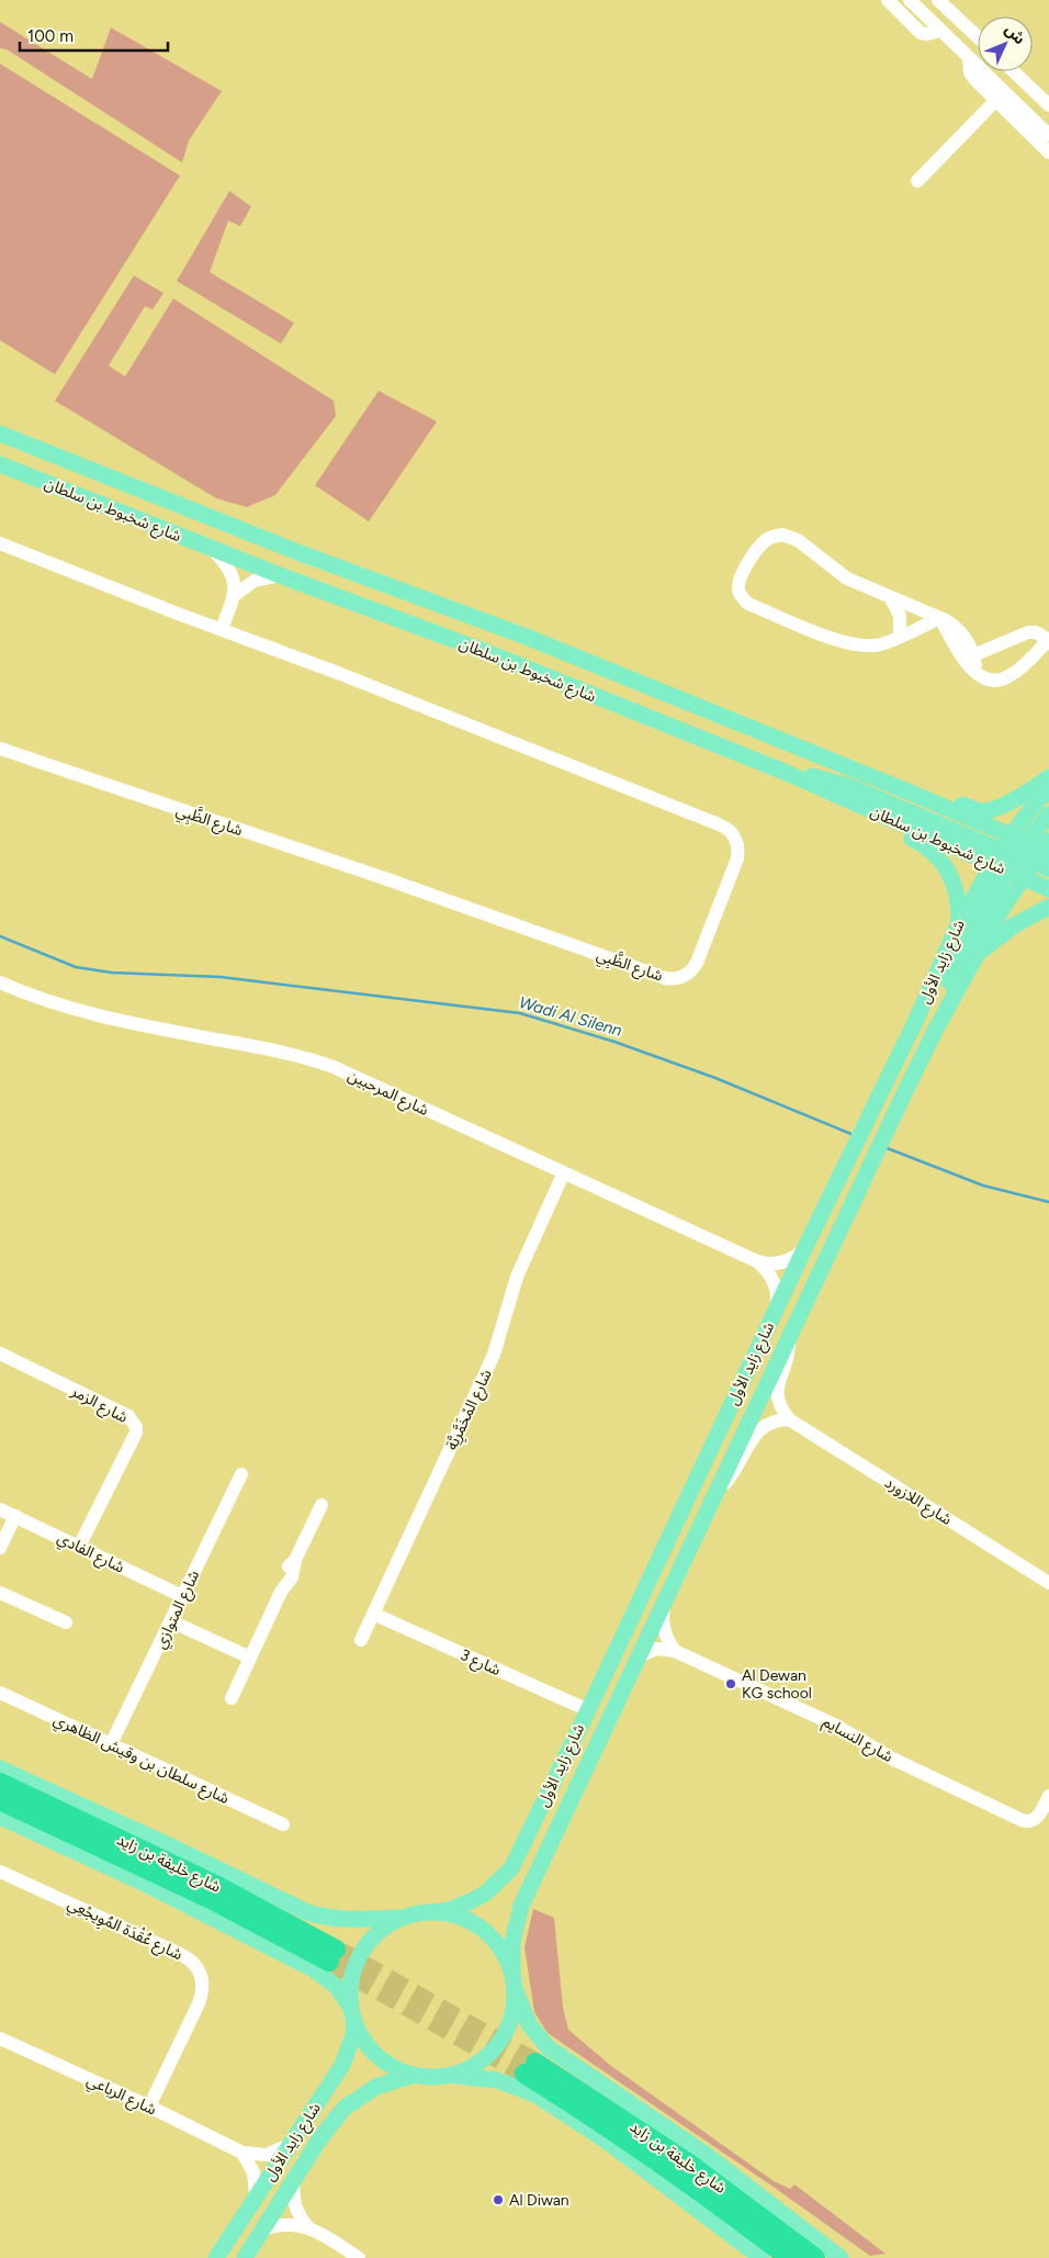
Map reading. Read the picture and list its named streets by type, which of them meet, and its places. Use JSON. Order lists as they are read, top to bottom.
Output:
{
  "streets": {
    "highway": ["شارع خليفة بن زايد"],
    "main road": ["شارع شخبوط بن سلطان", "شارع زايد الأول"],
    "street": [
      "شارع الظَّبِي",
      "شارع المرحبين",
      "شارع الزمر",
      "شارع المْخَمَّرِيَّة",
      "شارع اللازورد",
      "شارع الفادي",
      "شارع المتوازي",
      "شارع 3",
      "شارع النسايم",
      "شارع سلطان بن وقيش الظاهري",
      "شارع عُقْدَة المُوِيجْعِي",
      "شارع الرباعي"
    ]
  },
  "crossings": [
    ["شارع شخبوط بن سلطان", "شارع زايد الأول"],
    ["شارع زايد الأول", "شارع المرحبين"],
    ["شارع زايد الأول", "شارع اللازورد"],
    ["شارع زايد الأول", "شارع 3"],
    ["شارع زايد الأول", "شارع النسايم"],
    ["شارع زايد الأول", "شارع الرباعي"],
    ["شارع المرحبين", "شارع المْخَمَّرِيَّة"],
    ["شارع الزمر", "شارع الفادي"],
    ["شارع المْخَمَّرِيَّة", "شارع 3"],
    ["شارع الفادي", "شارع المتوازي"],
    ["شارع المتوازي", "شارع سلطان بن وقيش الظاهري"],
    ["شارع عُقْدَة المُوِيجْعِي", "شارع الرباعي"]
  ],
  "water": ["Wadi Al Silenn"],
  "places": ["Al Dewan KG school", "Al Diwan"],
  "scale_bar": "100 m",
  "north": "top right"
}
